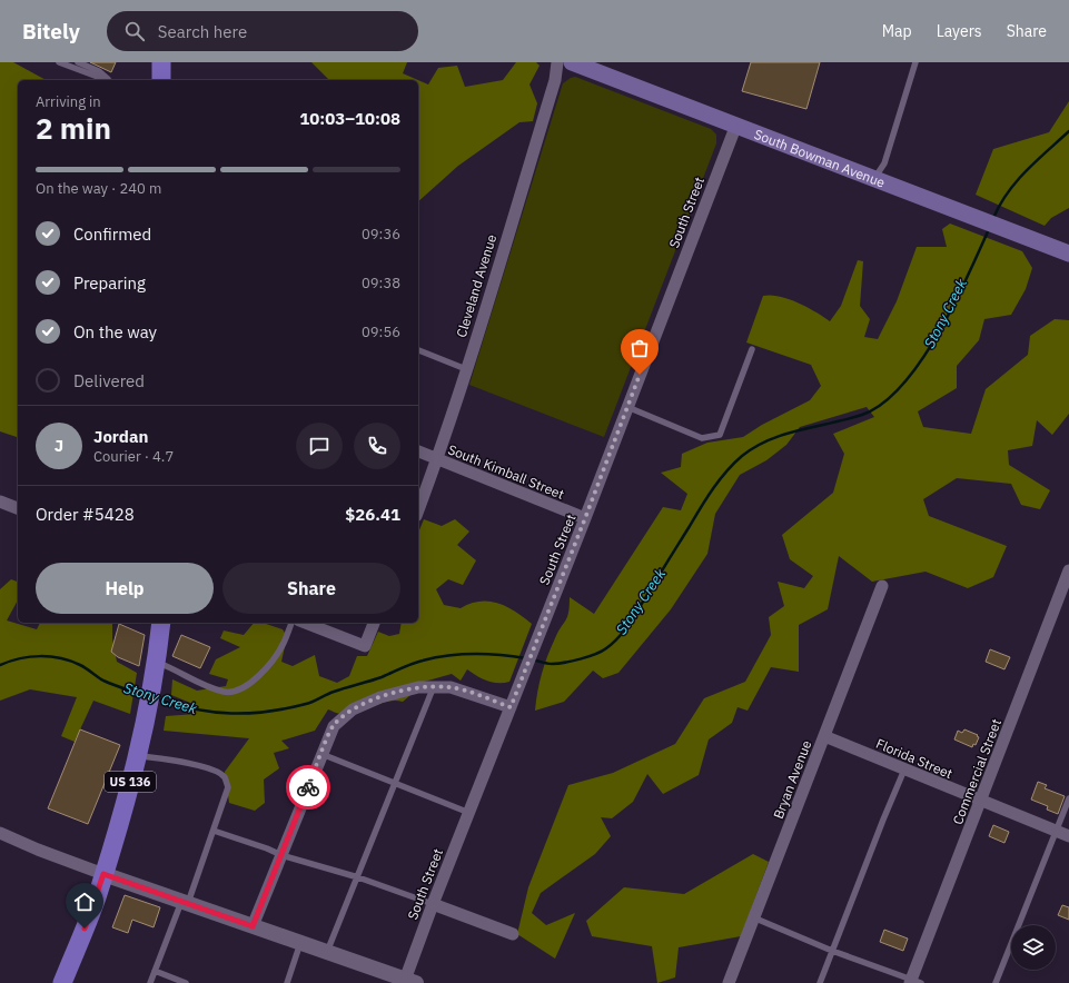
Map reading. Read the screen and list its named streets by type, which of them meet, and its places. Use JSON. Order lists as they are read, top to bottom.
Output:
{
  "streets": {
    "main road": ["South Bowman Avenue", "US 136"],
    "street": [
      "South Street",
      "Cleveland Avenue",
      "South Kimball Street",
      "Florida Street",
      "Commercial Street",
      "Bryan Avenue"
    ]
  },
  "crossings": [
    ["South Bowman Avenue", "South Street"],
    ["South Street", "South Kimball Street"],
    ["Cleveland Avenue", "South Kimball Street"],
    ["Florida Street", "Commercial Street"],
    ["Florida Street", "Bryan Avenue"]
  ],
  "water": ["Stony Creek"],
  "page": {
    "header": "Bitely",
    "search": "Search here",
    "nav": ["Map", "Layers", "Share"],
    "heading": ["2 min", "Arriving in", "10:03–10:08"],
    "panel": [
      "Jordan",
      "Courier · 4.7",
      "Order #5428",
      "$26.41"
    ],
    "bar": "On the way · 240 m",
    "list": [
      ["Confirmed", "09:36"],
      ["Preparing", "09:38"],
      ["On the way", "09:56"],
      "Delivered"
    ],
    "round": "J",
    "buttons": ["Help", "Share"]
  }
}
